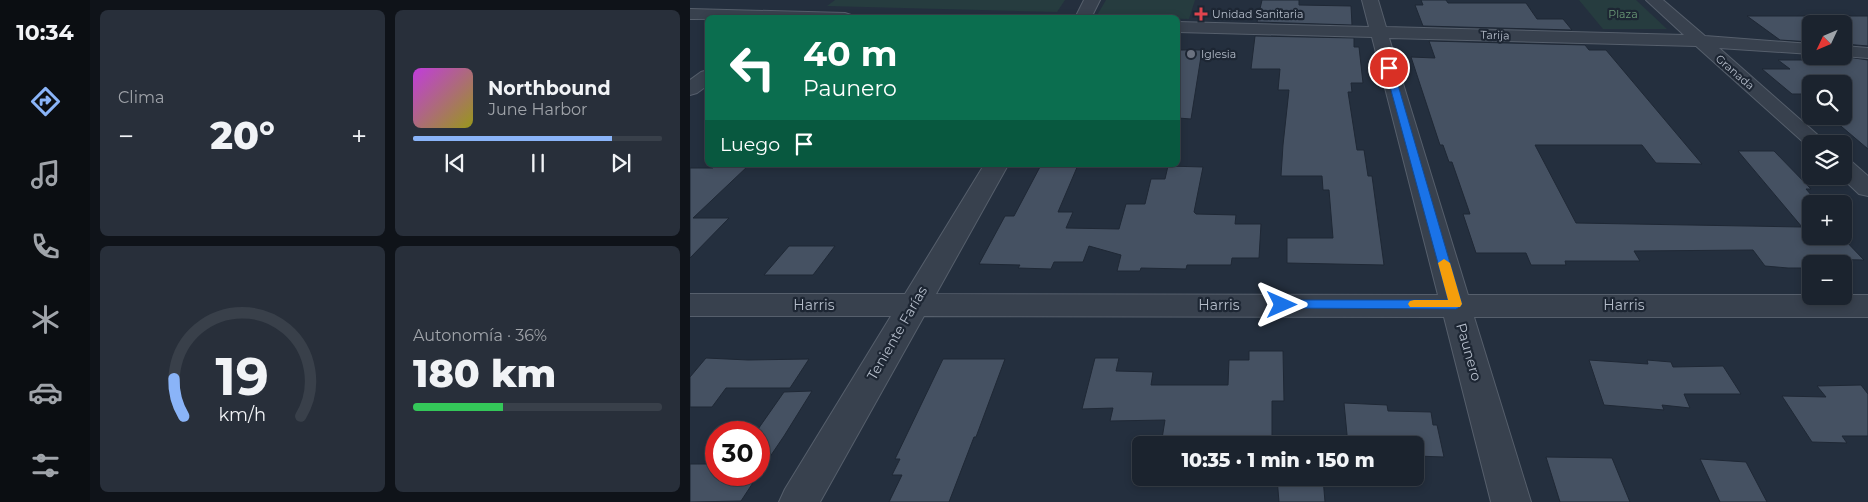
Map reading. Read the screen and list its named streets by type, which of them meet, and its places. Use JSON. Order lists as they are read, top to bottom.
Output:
{
  "streets": {
    "street": [
      "Tarija",
      "Granada",
      "Harris",
      "Teniente Farías",
      "Paunero"
    ]
  },
  "crossings": [
    ["Tarija", "Granada"],
    ["Tarija", "Paunero"],
    ["Harris", "Teniente Farías"],
    ["Harris", "Paunero"]
  ],
  "parks": ["Plaza"],
  "places": {
    "health": ["Unidad Sanitaria"],
    "other": ["Iglesia"]
  },
  "north": "bottom left",
  "page": {
    "tabs": "10:34",
    "tile": [
      "Clima",
      ["Autonomía · 36%", "180 km"]
    ],
    "map_buttons": ["+", "−"],
    "turn": ["40 m", "Paunero"],
    "song": ["Northbound", "June Harbor"],
    "heat": ["−", "20°", "+"],
    "then": "Luego",
    "limit": "30",
    "trip": "10:35 · 1 min · 150 m",
    "gauge": ["19", "km/h"]
  }
}
